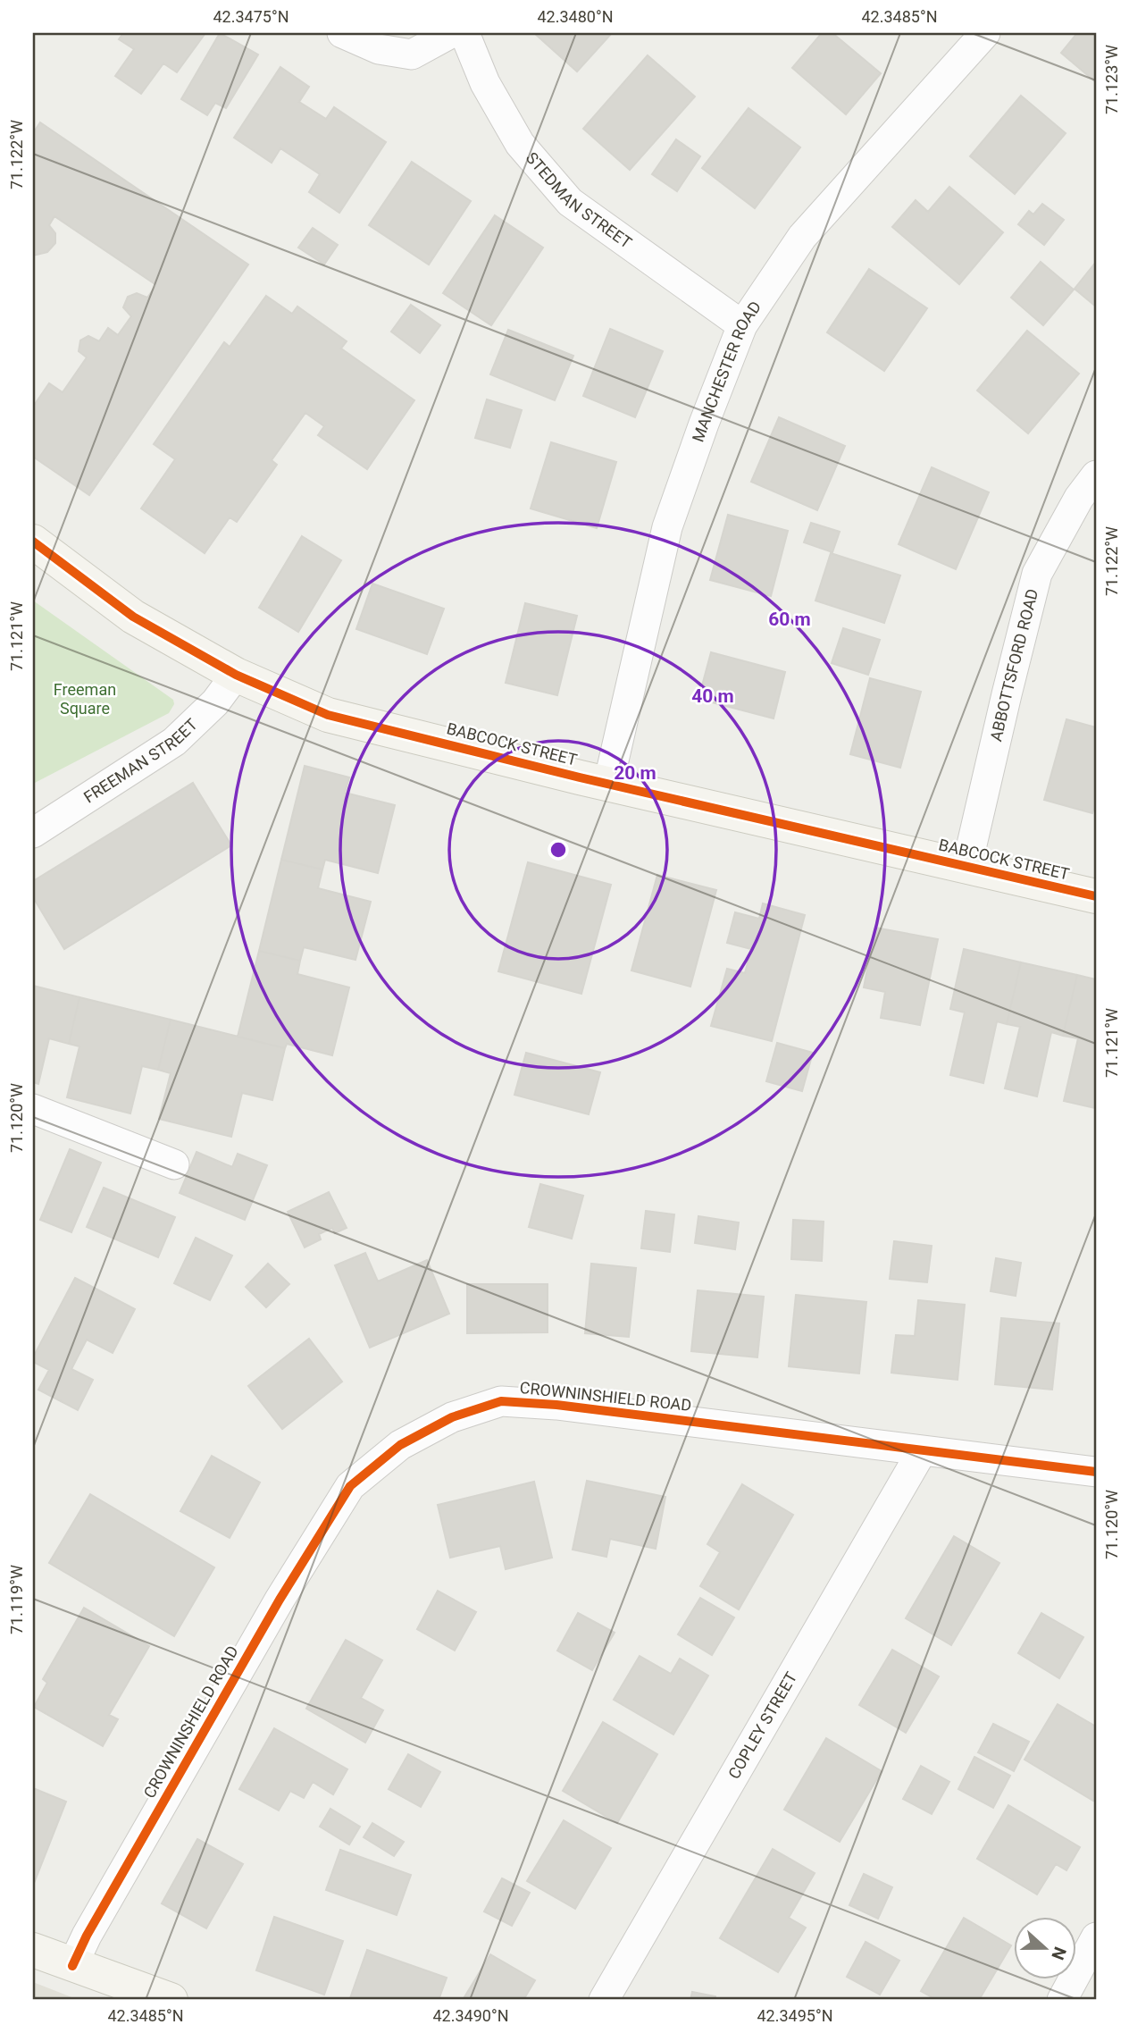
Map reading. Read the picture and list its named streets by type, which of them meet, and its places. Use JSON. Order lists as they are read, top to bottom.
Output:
{
  "streets": {
    "street": [
      "STEDMAN STREET",
      "MANCHESTER ROAD",
      "ABBOTTSFORD ROAD",
      "BABCOCK STREET",
      "FREEMAN STREET",
      "CROWNINSHIELD ROAD",
      "COPLEY STREET"
    ]
  },
  "crossings": [
    ["STEDMAN STREET", "MANCHESTER ROAD"],
    ["MANCHESTER ROAD", "BABCOCK STREET"],
    ["ABBOTTSFORD ROAD", "BABCOCK STREET"],
    ["BABCOCK STREET", "FREEMAN STREET"],
    ["CROWNINSHIELD ROAD", "COPLEY STREET"]
  ],
  "parks": ["Freeman Square"],
  "north": "right",
  "coordinates": [
    "42.3475°N",
    "42.3480°N",
    "42.3485°N",
    "71.123°W",
    "71.122°W",
    "71.121°W",
    "71.120°W",
    "71.119°W",
    "42.3490°N",
    "42.3495°N"
  ],
  "rings": ["60 m", "40 m", "20 m"]
}
